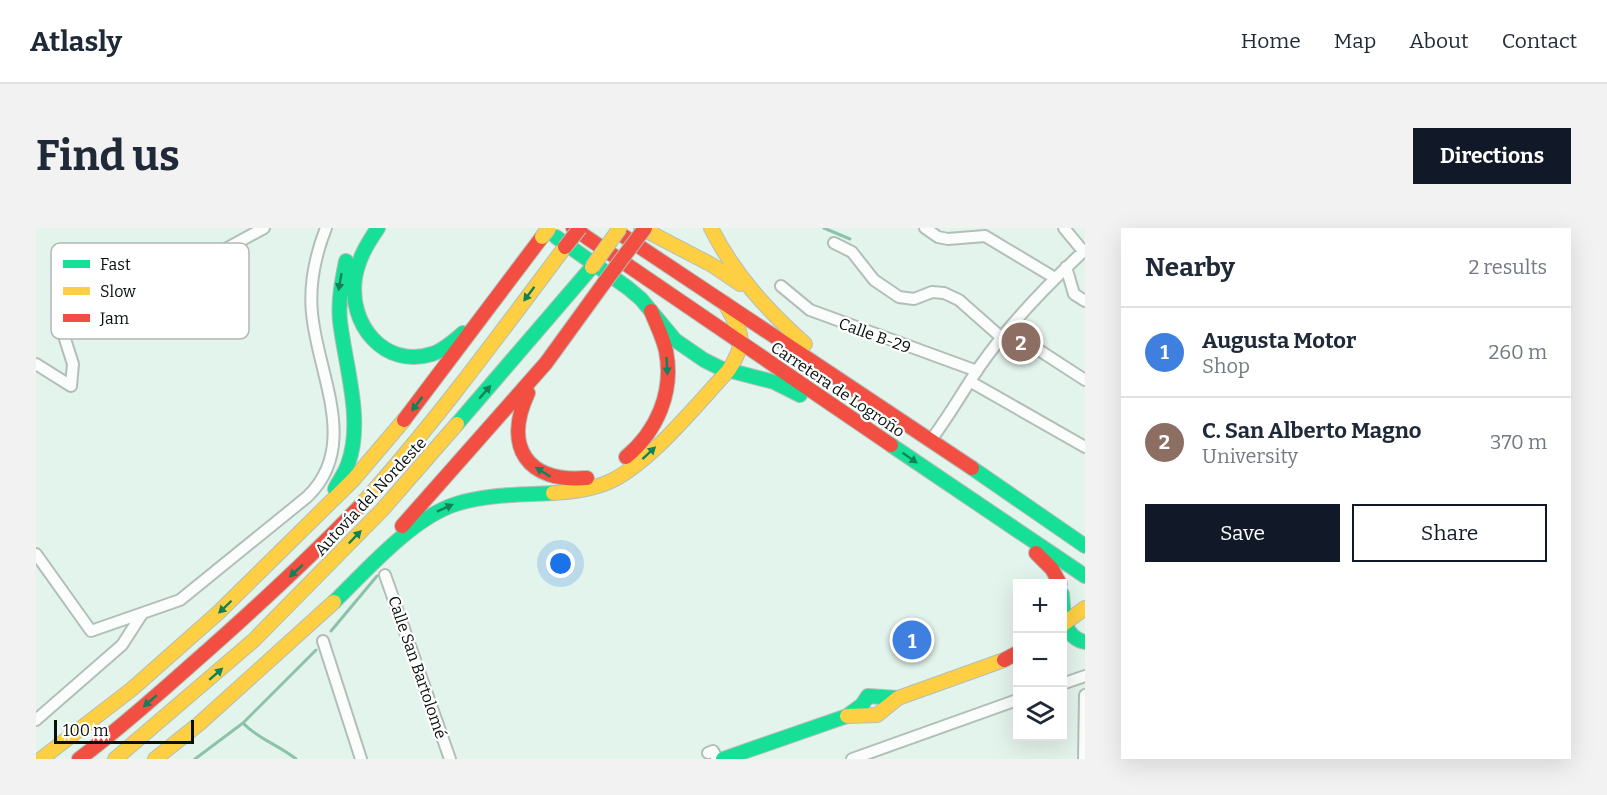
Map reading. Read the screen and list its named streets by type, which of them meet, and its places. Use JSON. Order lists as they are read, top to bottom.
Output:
{
  "streets": {
    "main road": ["Carretera de Logroño", "Autovía del Nordeste"],
    "street": ["Calle B-29", "Calle San Bartolomé"]
  },
  "legend": ["Fast", "Slow", "Jam"],
  "scale_bar": "100 m",
  "page": {
    "header": "Atlasly",
    "nav": [
      "Home",
      "Map",
      "About",
      "Contact"
    ],
    "buttons": [
      "Directions",
      ["Save", "Share"]
    ],
    "title": "Find us",
    "heading": ["Nearby", "2 results"],
    "list": [
      {
        "mark": "1",
        "name": "Augusta Motor",
        "note": "Shop",
        "value": "260 m"
      },
      {
        "mark": "2",
        "name": "C. San Alberto Magno",
        "note": "University",
        "value": "370 m"
      }
    ],
    "pins": ["2", "1"],
    "map_buttons": ["+", "−"],
    "scale": "100 m"
  }
}
